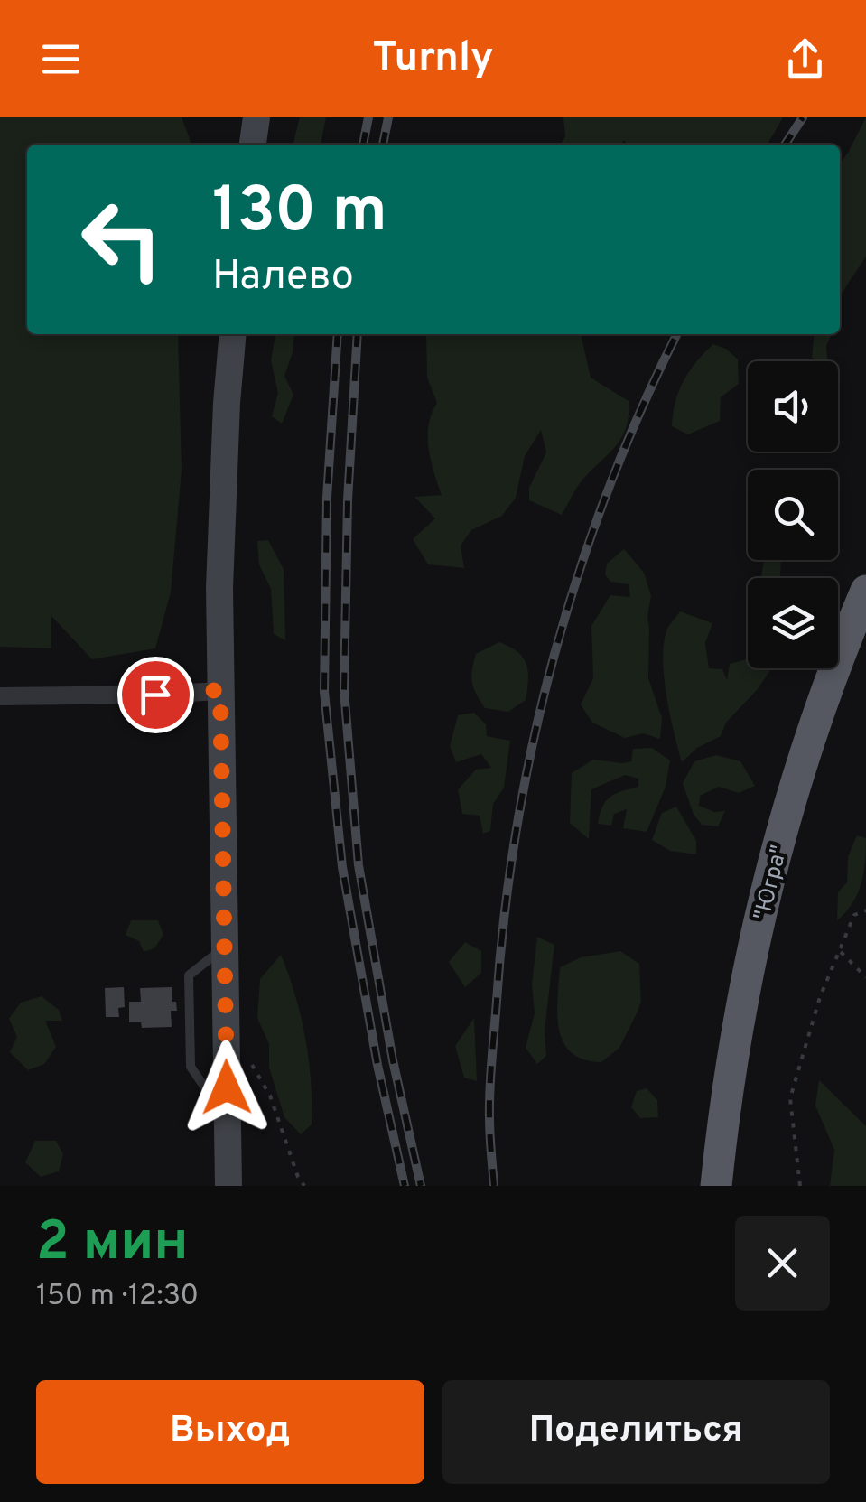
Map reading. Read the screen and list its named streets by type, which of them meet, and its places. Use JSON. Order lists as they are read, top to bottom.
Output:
{
  "streets": {
    "highway": ["\"Югра\""]
  },
  "page": {
    "header": "Turnly",
    "turn": ["130 m", "Налево"],
    "heading": ["2 мин", "150 m · 12:30"],
    "buttons": ["Выход", "Поделиться"]
  }
}
